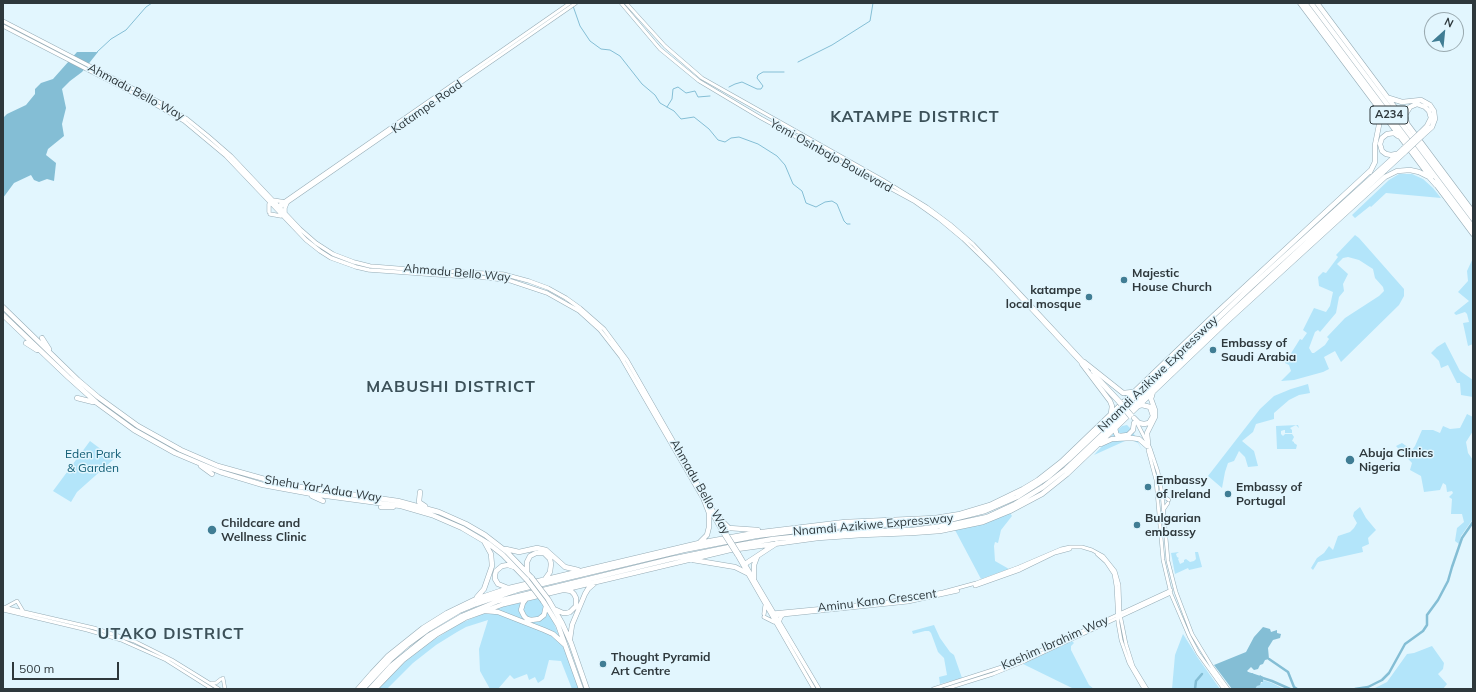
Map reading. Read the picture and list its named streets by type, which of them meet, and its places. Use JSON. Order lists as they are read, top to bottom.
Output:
{
  "streets": {
    "highway": ["A234", "Nnamdi Azikiwe Expressway", "Shehu Yar'Adua Way"],
    "main road": [
      "Ahmadu Bello Way",
      "Katampe Road",
      "Yemi Osinbajo Boulevard",
      "Aminu Kano Crescent",
      "Kashim Ibrahim Way"
    ]
  },
  "crossings": [
    ["Ahmadu Bello Way", "Katampe Road"],
    ["Ahmadu Bello Way", "Aminu Kano Crescent"],
    ["A234", "Nnamdi Azikiwe Expressway"]
  ],
  "districts": ["KATAMPE DISTRICT", "MABUSHI DISTRICT", "UTAKO DISTRICT"],
  "parks": ["Eden Park & Garden"],
  "places": [
    "Majestic House Church",
    "katampe local mosque",
    "Embassy of Saudi Arabia",
    "Abuja Clinics Nigeria",
    "Embassy of Ireland",
    "Embassy of Portugal",
    "Bulgarian embassy",
    "Childcare and Wellness Clinic",
    "Thought Pyramid Art Centre"
  ],
  "scale_bar": "500 m",
  "north": "top right"
}
